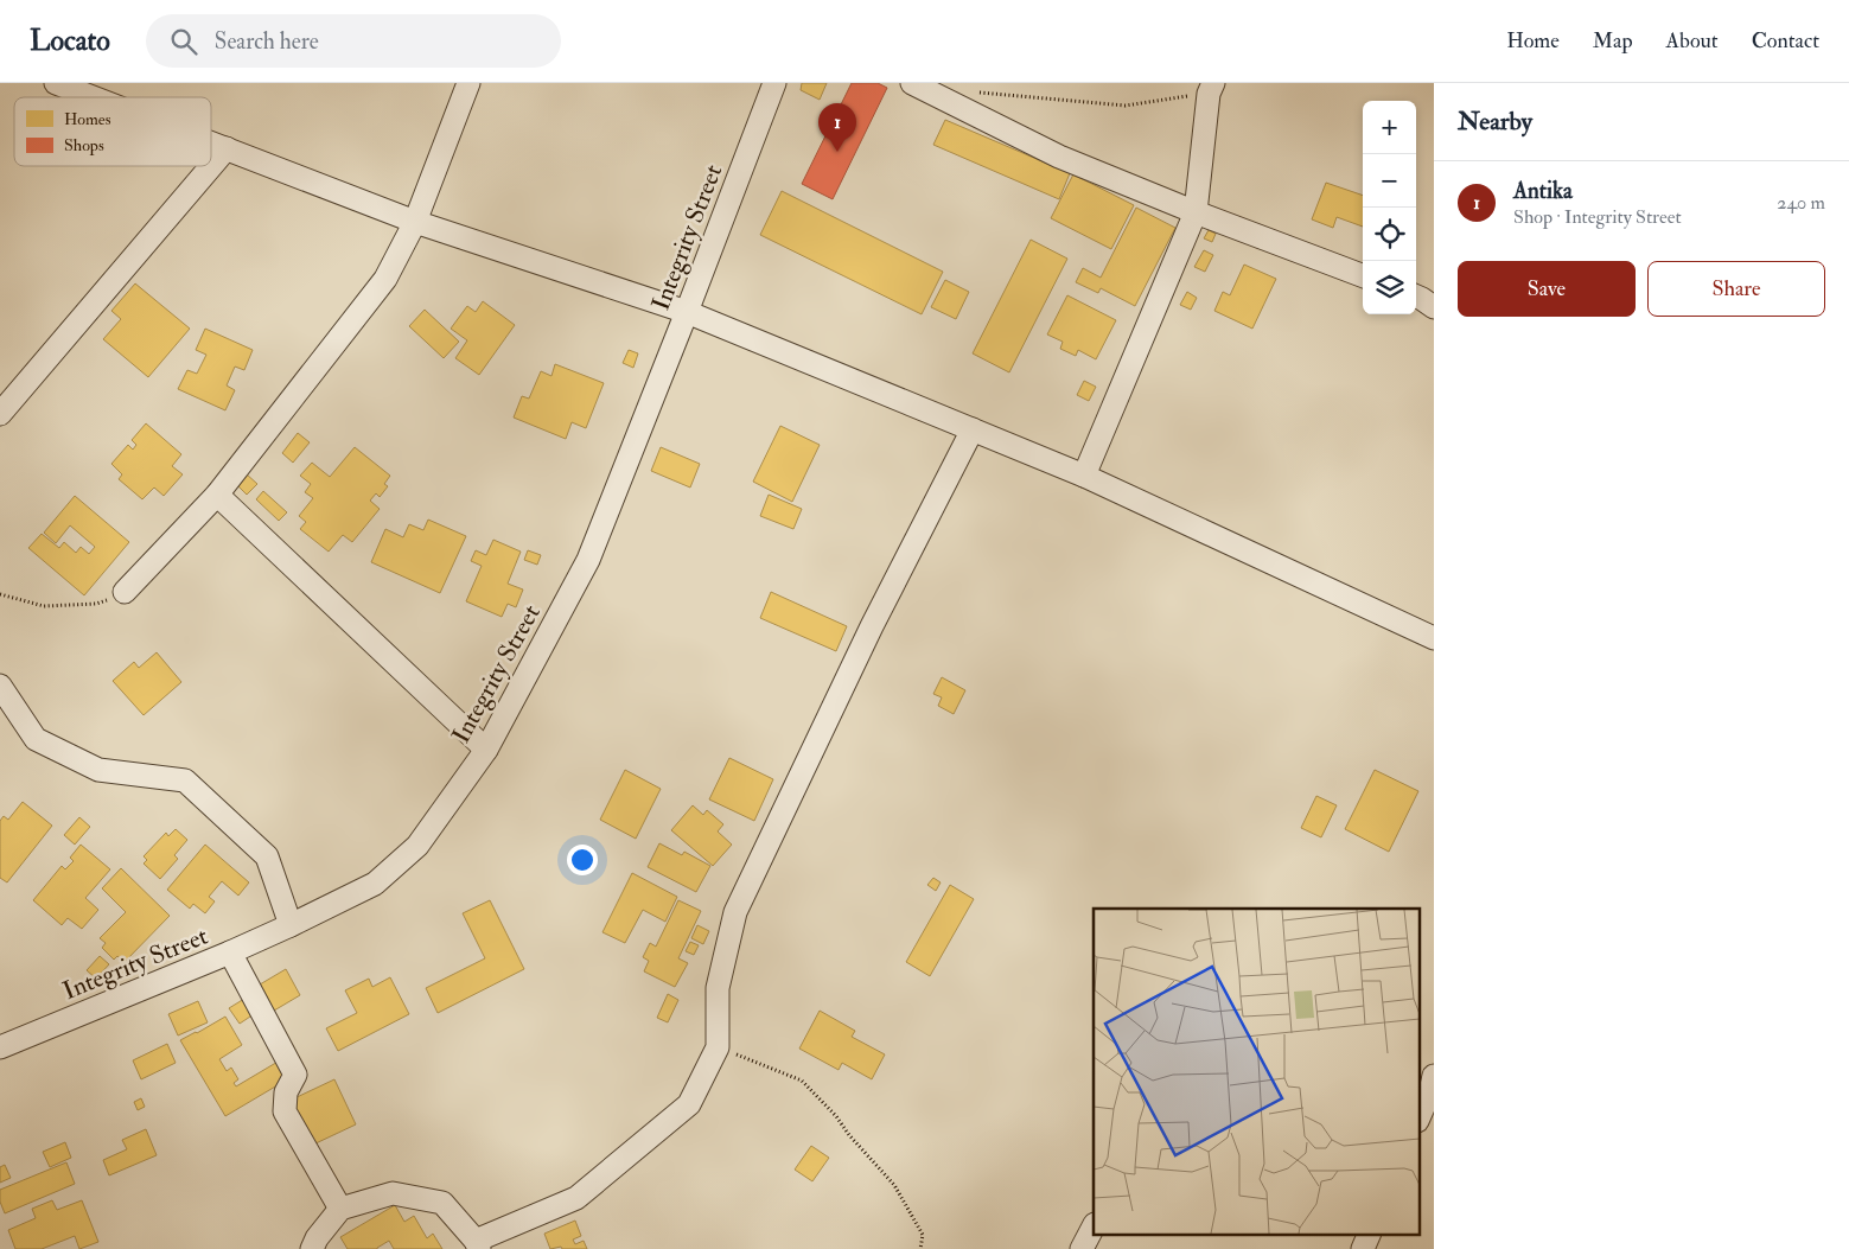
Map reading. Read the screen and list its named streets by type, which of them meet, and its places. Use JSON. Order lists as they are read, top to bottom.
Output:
{
  "streets": {
    "street": ["Integrity Street"]
  },
  "legend": ["Homes", "Shops"],
  "page": {
    "header": "Locato",
    "search": "Search here",
    "nav": [
      "Home",
      "Map",
      "About",
      "Contact"
    ],
    "heading": "Nearby",
    "map_buttons": ["+", "−"],
    "pins": "1",
    "list": [
      {
        "mark": "1",
        "name": "Antika",
        "note": "Shop · Integrity Street",
        "value": "240 m"
      }
    ],
    "buttons": ["Save", "Share"]
  }
}
